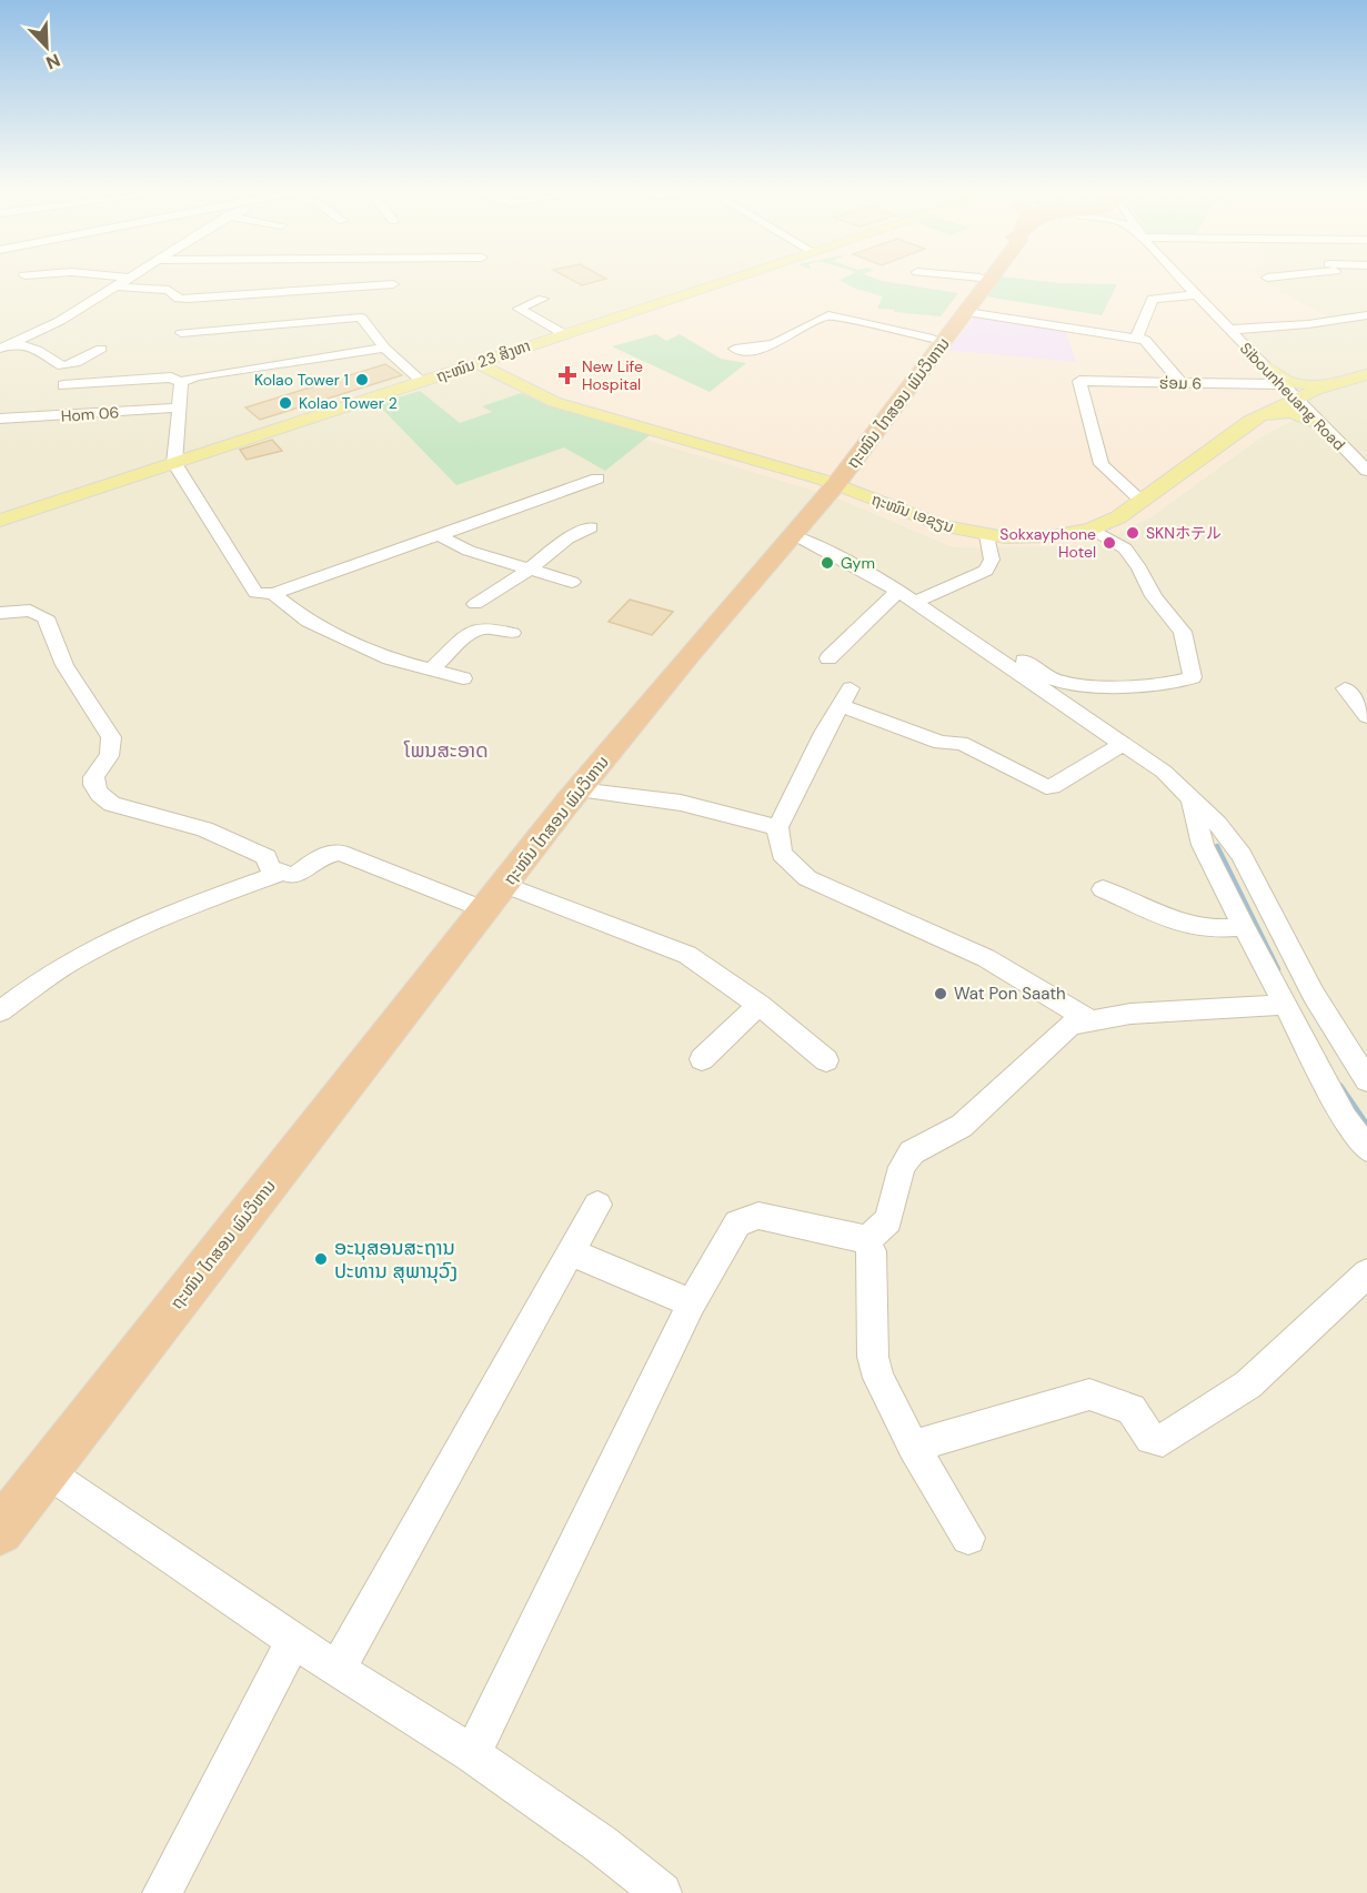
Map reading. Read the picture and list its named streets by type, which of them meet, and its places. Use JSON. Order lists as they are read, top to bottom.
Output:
{
  "streets": {
    "highway": ["ຖະໜົນ ໄກສອນ ພົມວິຫານ"],
    "main road": ["ຖະໜົນ 23 ສິງຫາ", "ຖະໜົນ ເອຊຽນ"],
    "street": ["ຮ່ອມ 6", "Sibounheuang Road", "Hom 06"]
  },
  "crossings": [
    ["ຖະໜົນ 23 ສິງຫາ", "ຖະໜົນ ເອຊຽນ"],
    ["ຮ່ອມ 6", "Sibounheuang Road"],
    ["ຮ່ອມ 6", "ຖະໜົນ ເອຊຽນ"],
    ["Sibounheuang Road", "ຖະໜົນ ເອຊຽນ"],
    ["ຖະໜົນ ໄກສອນ ພົມວິຫານ", "ຖະໜົນ ເອຊຽນ"]
  ],
  "districts": ["ໂພນສະອາດ"],
  "places": {
    "health": ["New Life Hospital"],
    "other": [
      "Kolao Tower 1",
      "Kolao Tower 2",
      "SKNホテル",
      "Sokxayphone Hotel",
      "Gym",
      "Wat Pon Saath",
      "ອະນຸສອນສະຖານ ປະທານ ສຸພານຸວົງ"
    ]
  },
  "north": "bottom right"
}
